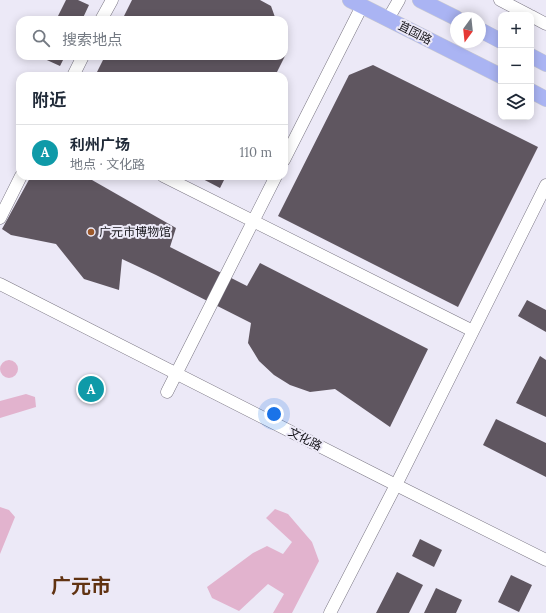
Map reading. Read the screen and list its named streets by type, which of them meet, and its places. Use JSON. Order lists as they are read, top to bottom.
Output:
{
  "streets": {
    "main road": ["苴国路"],
    "street": ["文化路"]
  },
  "districts": ["广元市"],
  "places": ["广元市博物馆"],
  "north": "bottom",
  "page": {
    "map_buttons": ["+", "−"],
    "search": "搜索地点",
    "heading": "附近",
    "list": [
      {
        "mark": "A",
        "name": "利州广场",
        "note": "地点 · 文化路",
        "value": "110 m"
      }
    ],
    "pins": "A"
  }
}
